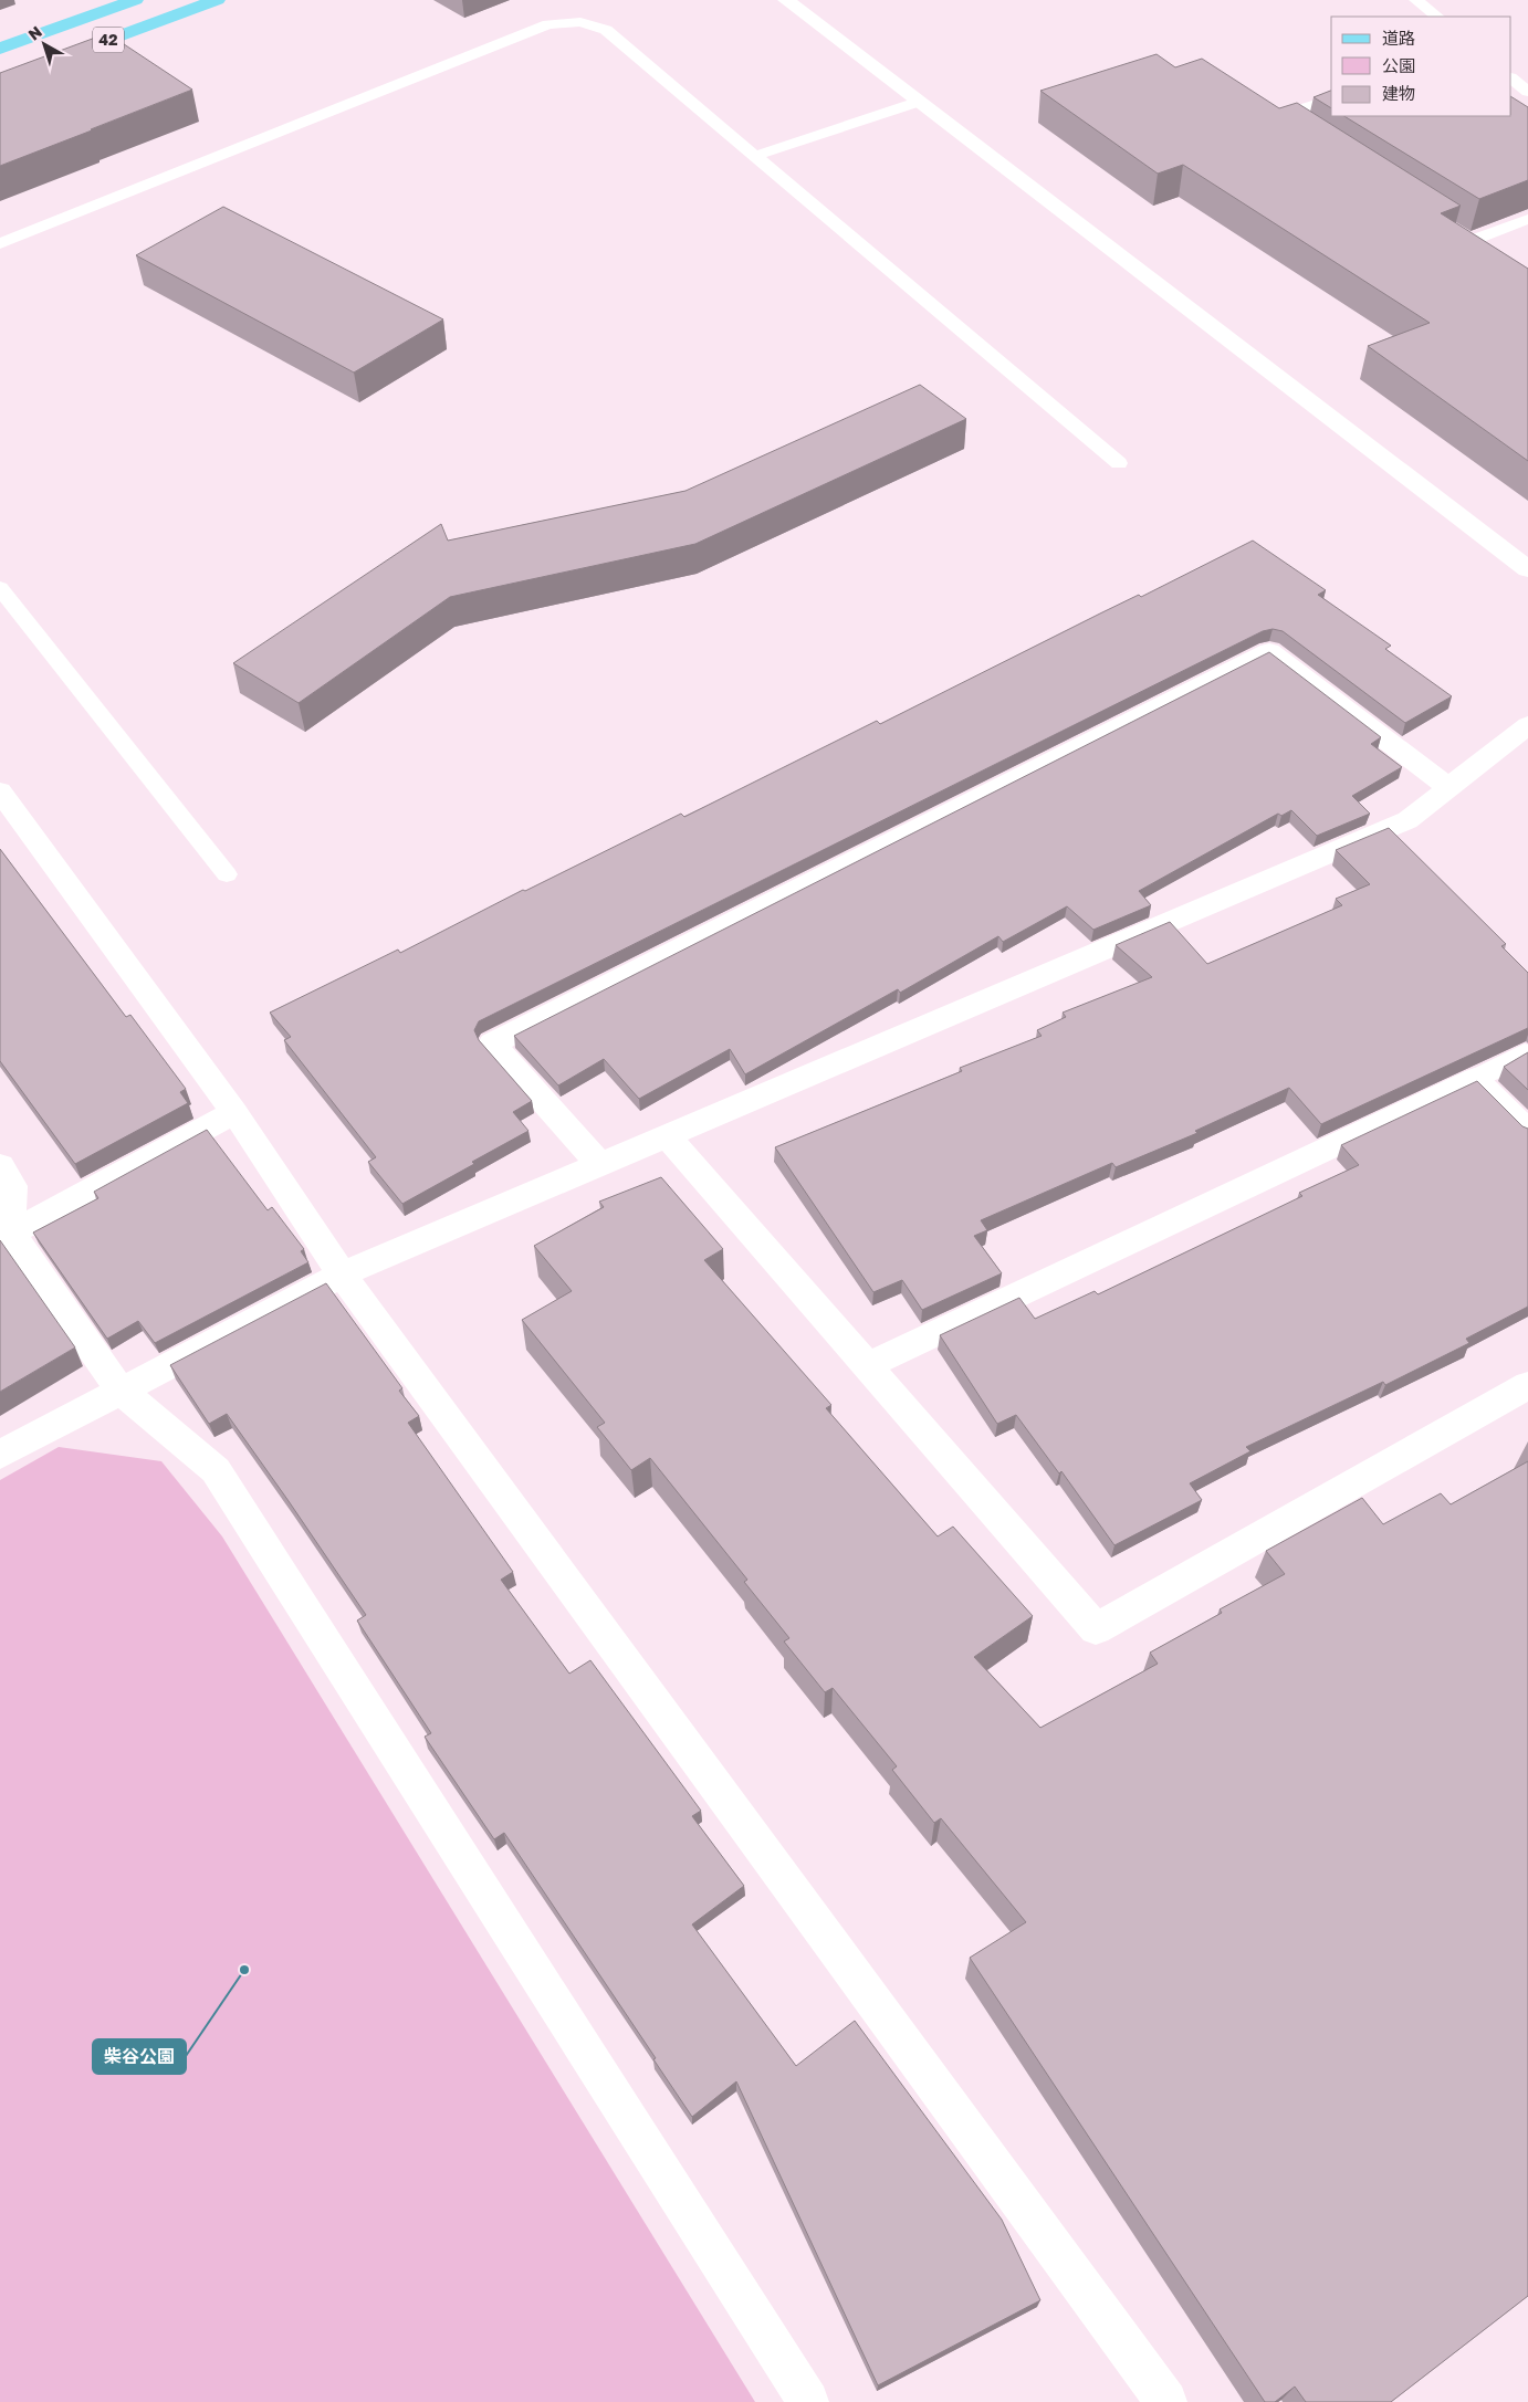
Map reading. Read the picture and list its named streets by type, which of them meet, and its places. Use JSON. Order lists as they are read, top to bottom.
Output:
{
  "streets": {
    "main road": ["42"]
  },
  "places": ["柴谷公園"],
  "legend": ["道路", "公園", "建物"],
  "north": "top left"
}
